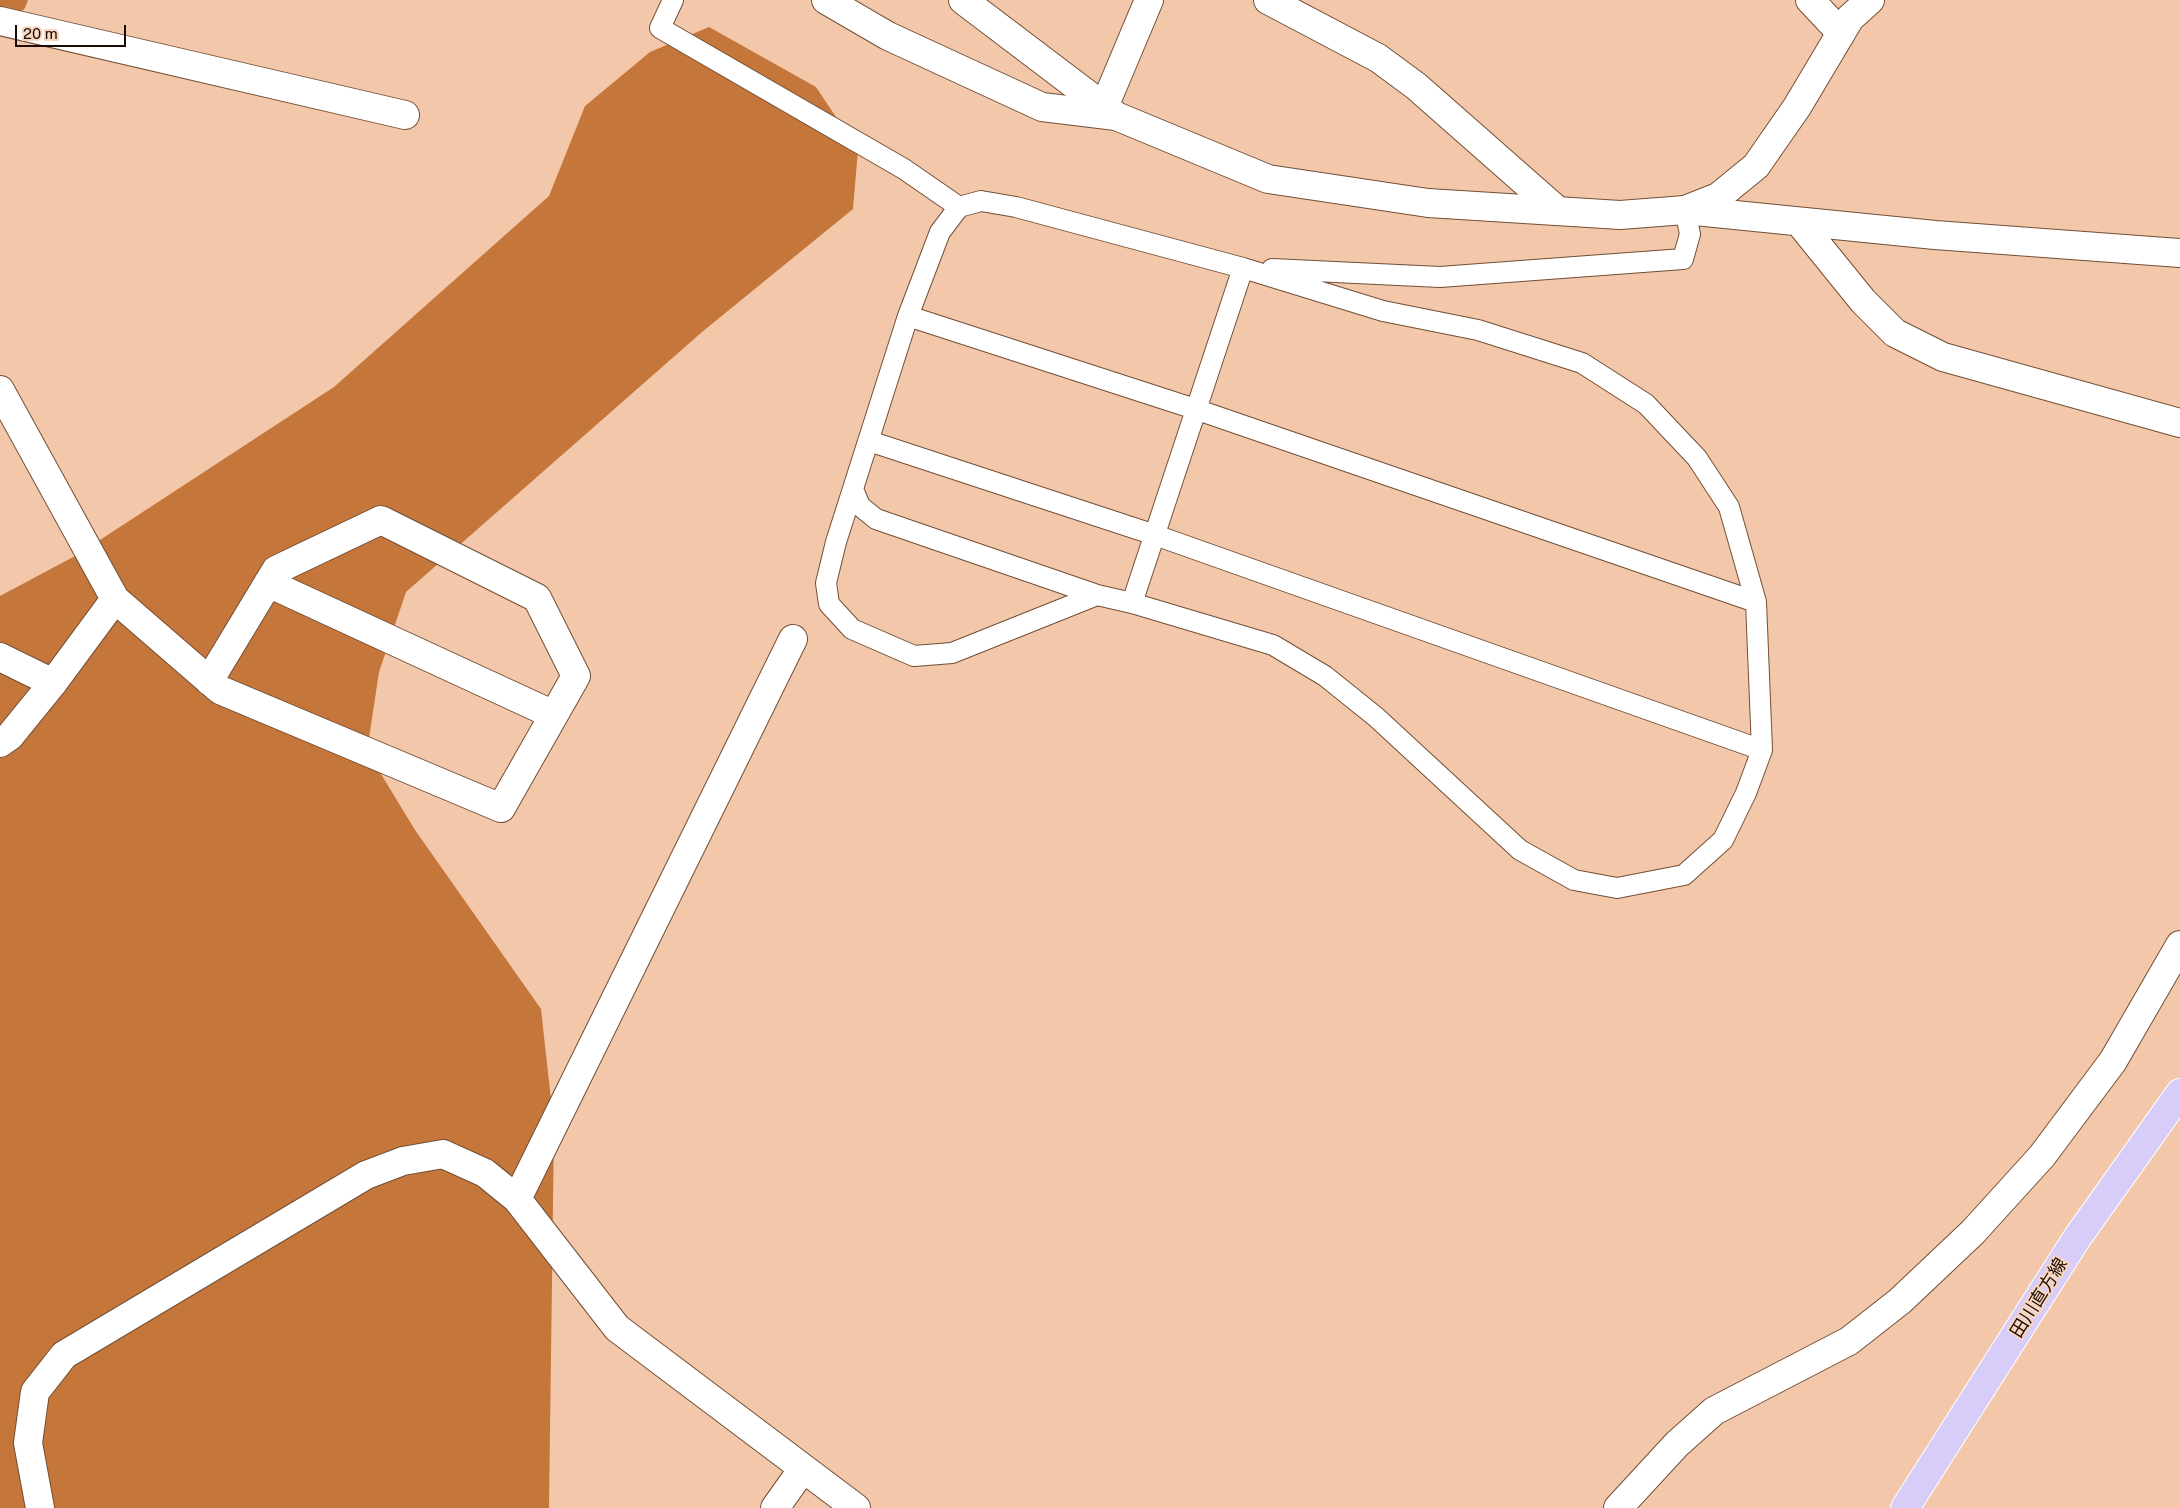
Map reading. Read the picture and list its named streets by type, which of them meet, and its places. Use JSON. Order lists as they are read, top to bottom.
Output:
{
  "streets": {
    "main road": ["田川直方線"]
  },
  "scale_bar": "20 m"
}
